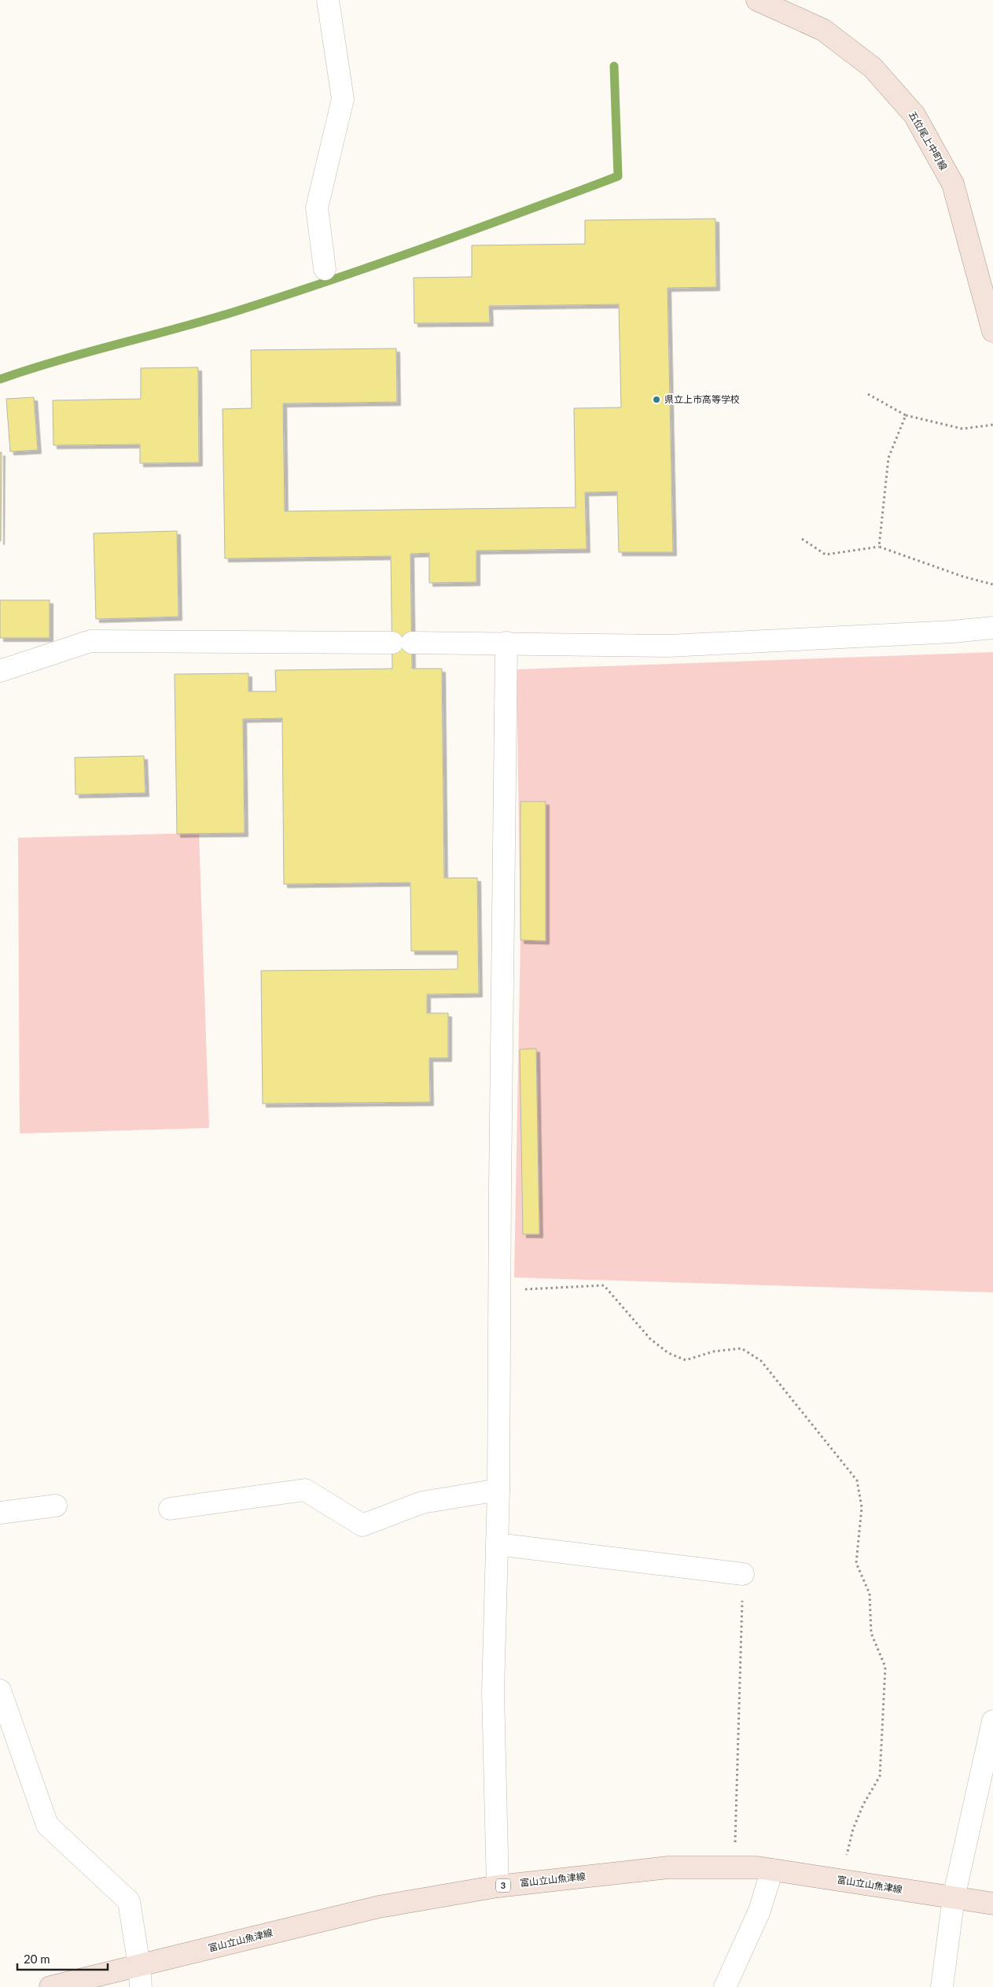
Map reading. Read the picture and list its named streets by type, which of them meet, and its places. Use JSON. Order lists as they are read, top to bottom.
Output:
{
  "streets": {
    "main road": ["五位尾上中町線", "富山立山魚津線", "3"]
  },
  "places": ["県立上市高等学校"],
  "scale_bar": "20 m"
}
